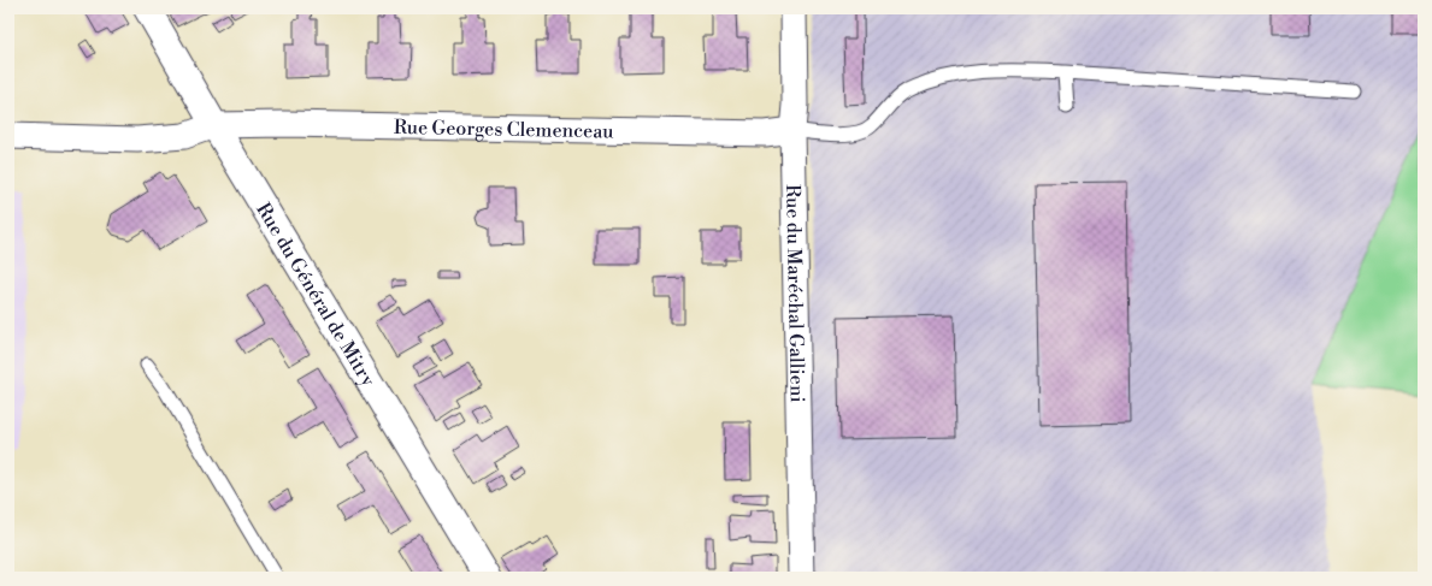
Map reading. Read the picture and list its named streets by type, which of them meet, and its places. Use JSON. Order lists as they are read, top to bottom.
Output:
{
  "streets": {
    "street": ["Rue Georges Clemenceau", "Rue du Maréchal Gallieni", "Rue du Général de Mitry"]
  },
  "crossings": [
    ["Rue Georges Clemenceau", "Rue du Maréchal Gallieni"],
    ["Rue Georges Clemenceau", "Rue du Général de Mitry"]
  ]
}
